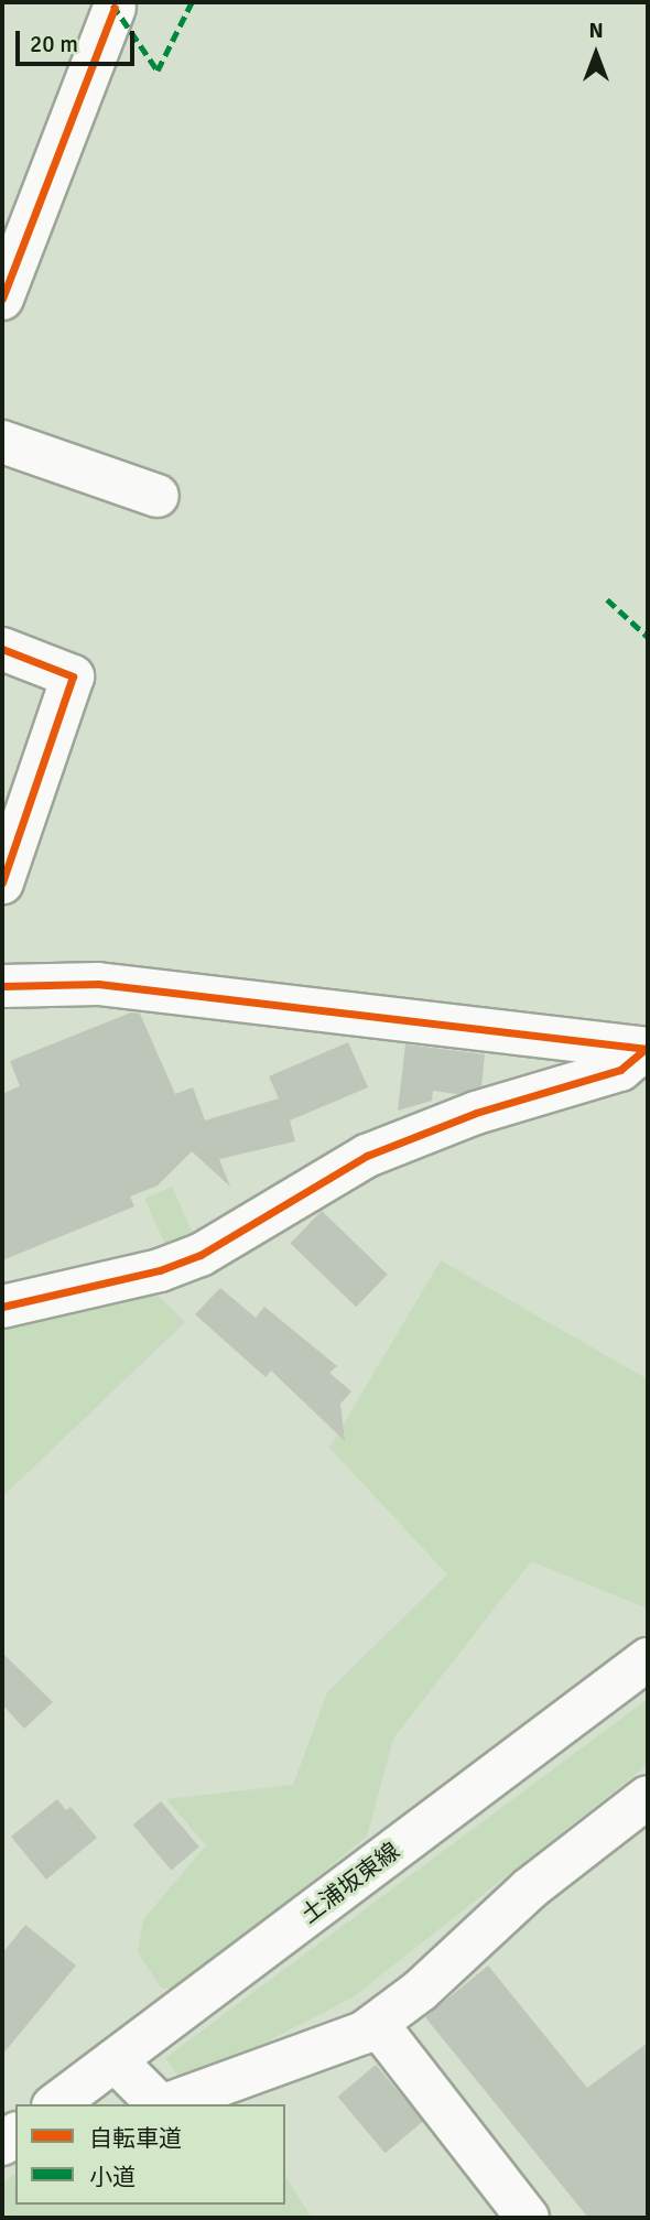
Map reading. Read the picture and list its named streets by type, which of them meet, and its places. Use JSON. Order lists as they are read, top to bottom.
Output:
{
  "streets": {
    "street": ["土浦坂東線"]
  },
  "legend": ["自転車道", "小道"],
  "scale_bar": "20 m",
  "north": "top"
}
